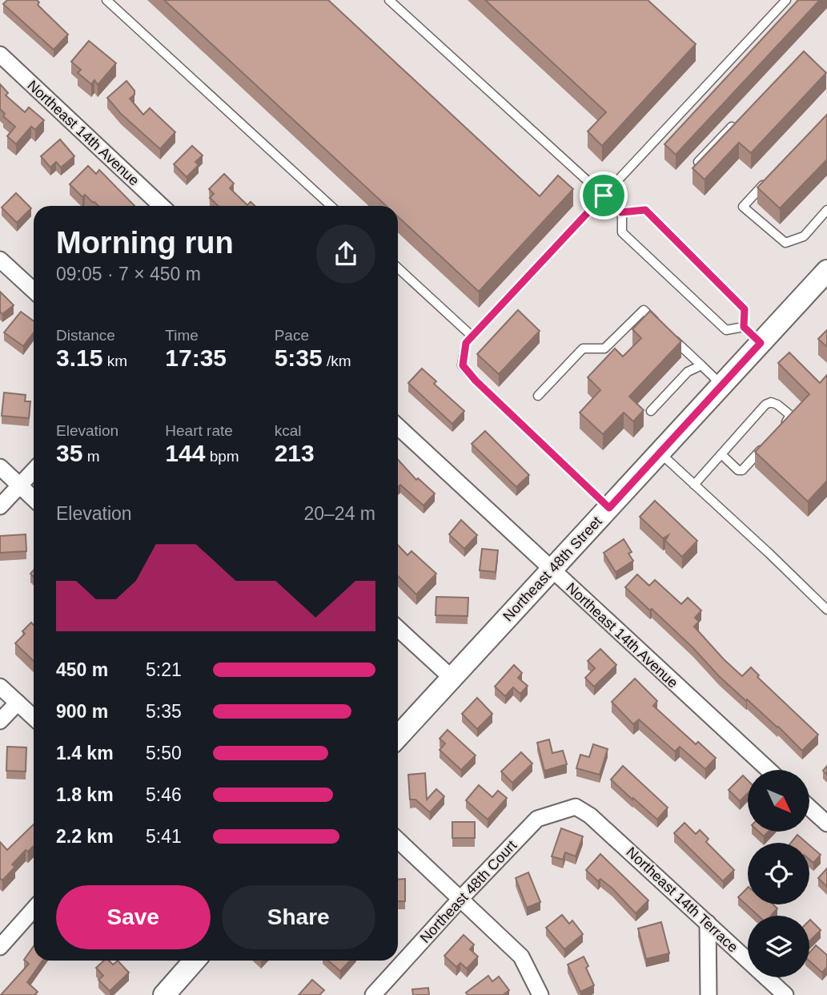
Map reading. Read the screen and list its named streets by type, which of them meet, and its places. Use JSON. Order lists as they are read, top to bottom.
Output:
{
  "streets": {
    "street": [
      "Northeast 14th Avenue",
      "Northeast 48th Street",
      "Northeast 48th Court",
      "Northeast 14th Terrace"
    ]
  },
  "crossings": [
    ["Northeast 14th Avenue", "Northeast 48th Street"],
    ["Northeast 48th Court", "Northeast 14th Terrace"]
  ],
  "north": "bottom right",
  "page": {
    "heading": ["Morning run", "09:05 · 7 × 450 m"],
    "stats": [
      ["Distance", "3.15 km"],
      ["Time", "17:35"],
      ["Pace", "5:35 /km"],
      ["Elevation", "35 m"],
      ["Heart rate", "144 bpm"],
      ["kcal", "213"]
    ],
    "chart": ["Elevation", "20–24 m"],
    "list": [
      {
        "name": "450 m",
        "note": "5:21"
      },
      {
        "name": "900 m",
        "note": "5:35"
      },
      {
        "name": "1.4 km",
        "note": "5:50"
      },
      {
        "name": "1.8 km",
        "note": "5:46"
      },
      {
        "name": "2.2 km",
        "note": "5:41"
      }
    ],
    "buttons": ["Save", "Share"]
  }
}
